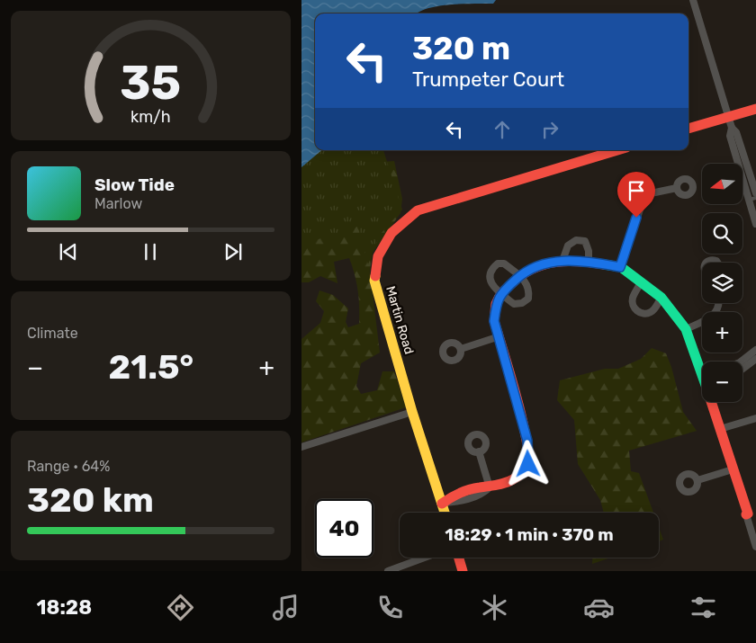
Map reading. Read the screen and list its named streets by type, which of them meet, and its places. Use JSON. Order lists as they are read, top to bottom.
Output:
{
  "streets": {
    "street": ["Martin Road"]
  },
  "north": "left",
  "page": {
    "turn": ["320 m", "Trumpeter Court"],
    "map_buttons": ["+", "−"],
    "song": ["Slow Tide", "Marlow"],
    "tile": [
      "Climate",
      ["Range · 64%", "320 km"]
    ],
    "heat": ["−", "21.5°", "+"],
    "limit": "40",
    "trip": "18:29 · 1 min · 370 m",
    "tabs": "18:28",
    "gauge": ["35", "km/h"]
  }
}
